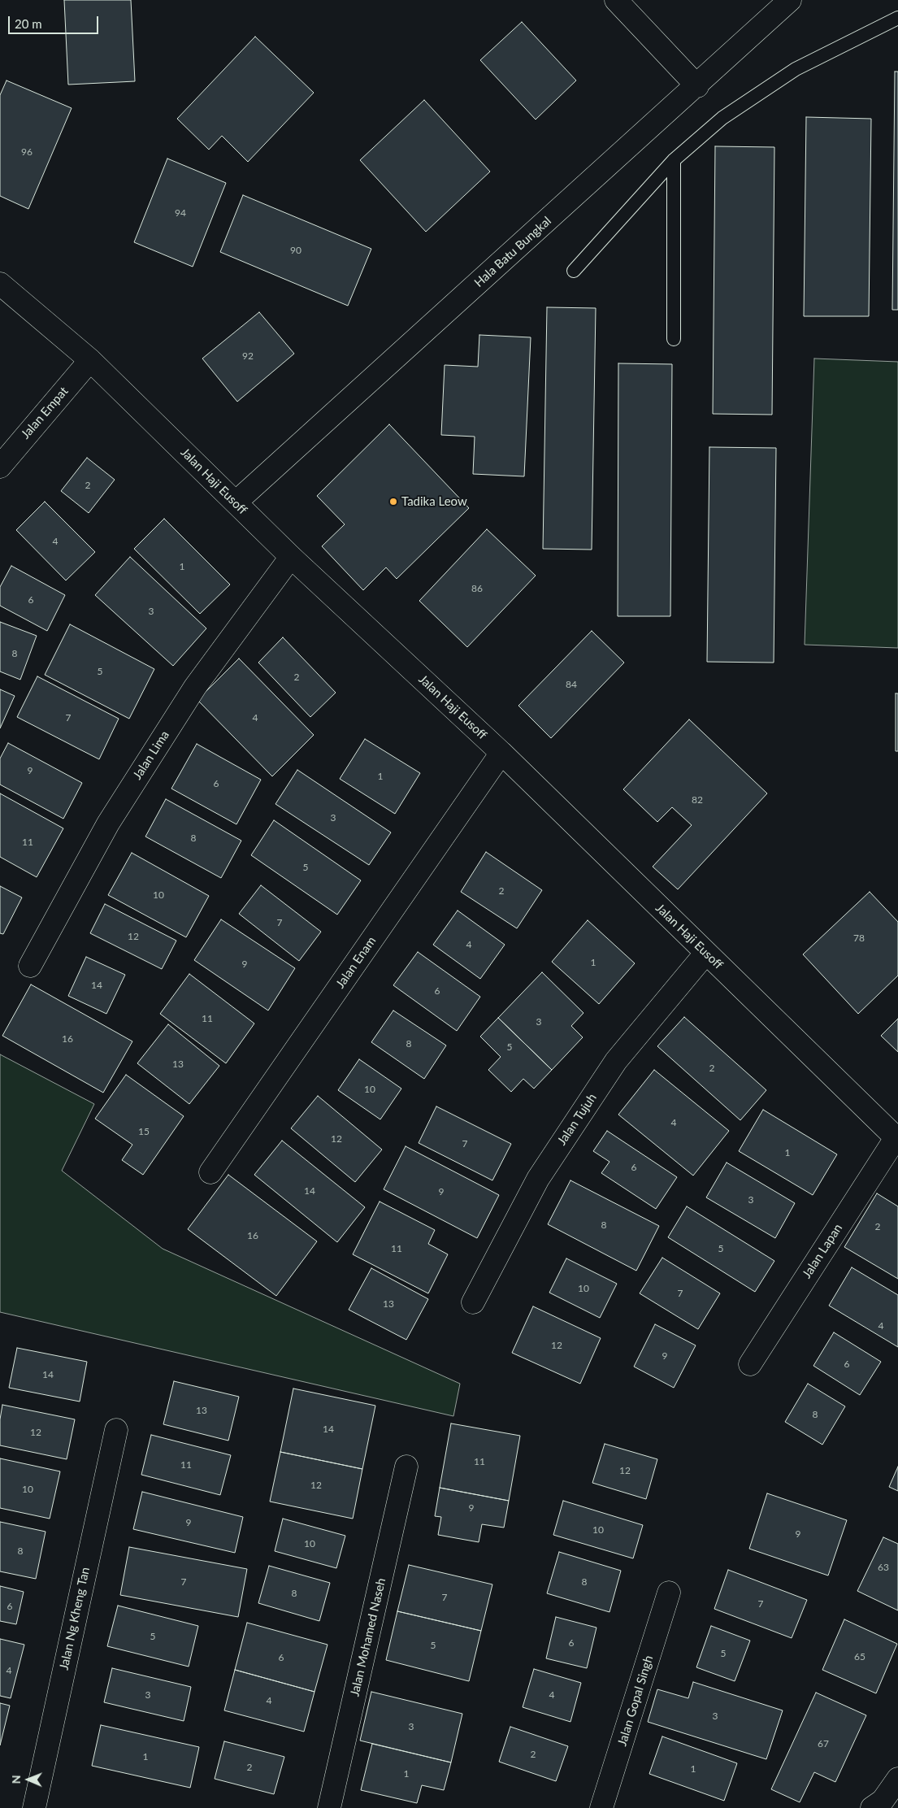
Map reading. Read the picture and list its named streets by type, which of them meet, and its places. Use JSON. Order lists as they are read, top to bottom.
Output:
{
  "streets": {
    "street": [
      "Hala Batu Bungkal",
      "Jalan Empat",
      "Jalan Haji Eusoff",
      "Jalan Lima",
      "Jalan Enam",
      "Jalan Tujuh",
      "Jalan Lapan",
      "Jalan Ng Kheng Tan",
      "Jalan Mohamed Naseh",
      "Jalan Gopal Singh"
    ]
  },
  "crossings": [
    ["Hala Batu Bungkal", "Jalan Haji Eusoff"],
    ["Jalan Empat", "Jalan Haji Eusoff"],
    ["Jalan Haji Eusoff", "Jalan Lima"],
    ["Jalan Haji Eusoff", "Jalan Enam"],
    ["Jalan Haji Eusoff", "Jalan Tujuh"],
    ["Jalan Haji Eusoff", "Jalan Lapan"]
  ],
  "places": ["Tadika Leow"],
  "house_numbers": [
    "96",
    "94",
    "90",
    "92",
    "2",
    "4",
    "1",
    "86",
    "6",
    "3",
    "8",
    "5",
    "2",
    "84",
    "7",
    "4",
    "9",
    "1",
    "6",
    "82",
    "3",
    "8",
    "11",
    "5",
    "2",
    "10",
    "7",
    "12",
    "78",
    "4",
    "1",
    "9",
    "14",
    "6",
    "11",
    "3",
    "16",
    "8",
    "5",
    "13",
    "2",
    "10",
    "4",
    "15",
    "12",
    "7",
    "1",
    "6",
    "14",
    "9",
    "3",
    "8",
    "2",
    "16",
    "11",
    "5",
    "10",
    "7",
    "13",
    "4",
    "12",
    "9",
    "6",
    "14",
    "13",
    "8",
    "14",
    "12",
    "11",
    "11",
    "12",
    "12",
    "10",
    "9",
    "9",
    "10",
    "9",
    "10",
    "8",
    "63",
    "7",
    "8",
    "8",
    "7",
    "7",
    "6",
    "5",
    "6",
    "5",
    "5",
    "65",
    "6",
    "4",
    "3",
    "4",
    "4",
    "3",
    "3",
    "67",
    "2",
    "1",
    "2",
    "1",
    "1"
  ],
  "scale_bar": "20 m",
  "north": "left"
}
